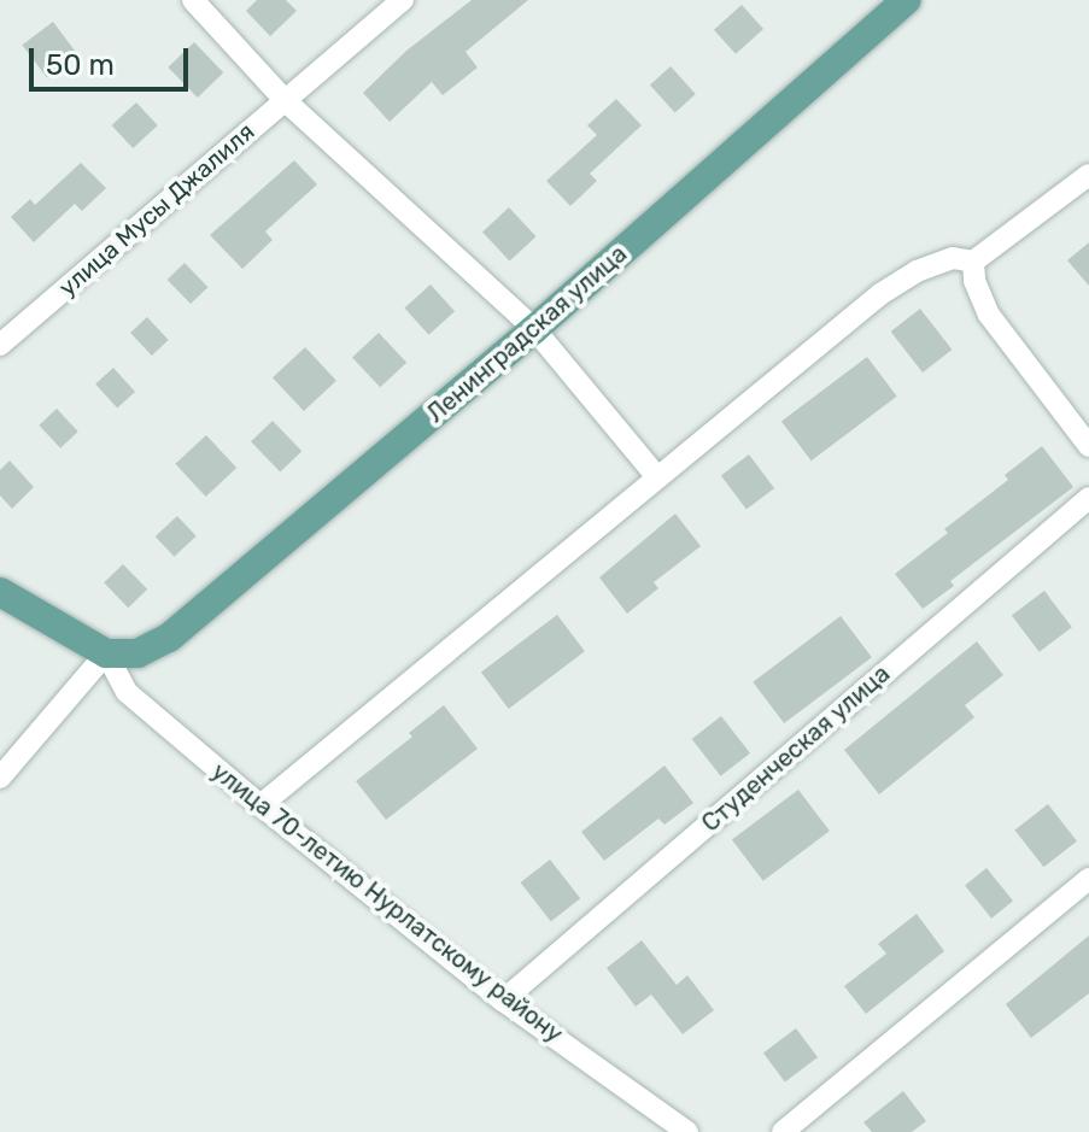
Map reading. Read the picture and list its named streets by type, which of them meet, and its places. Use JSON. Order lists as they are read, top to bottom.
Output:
{
  "streets": {
    "main road": ["Ленинградская улица", "улица 70-летию Нурлатскому району"],
    "street": ["улица Мусы Джалиля", "Студенческая улица"]
  },
  "crossings": [
    ["Ленинградская улица", "улица 70-летию Нурлатскому району"],
    ["Студенческая улица", "улица 70-летию Нурлатскому району"]
  ],
  "scale_bar": "50 m"
}
